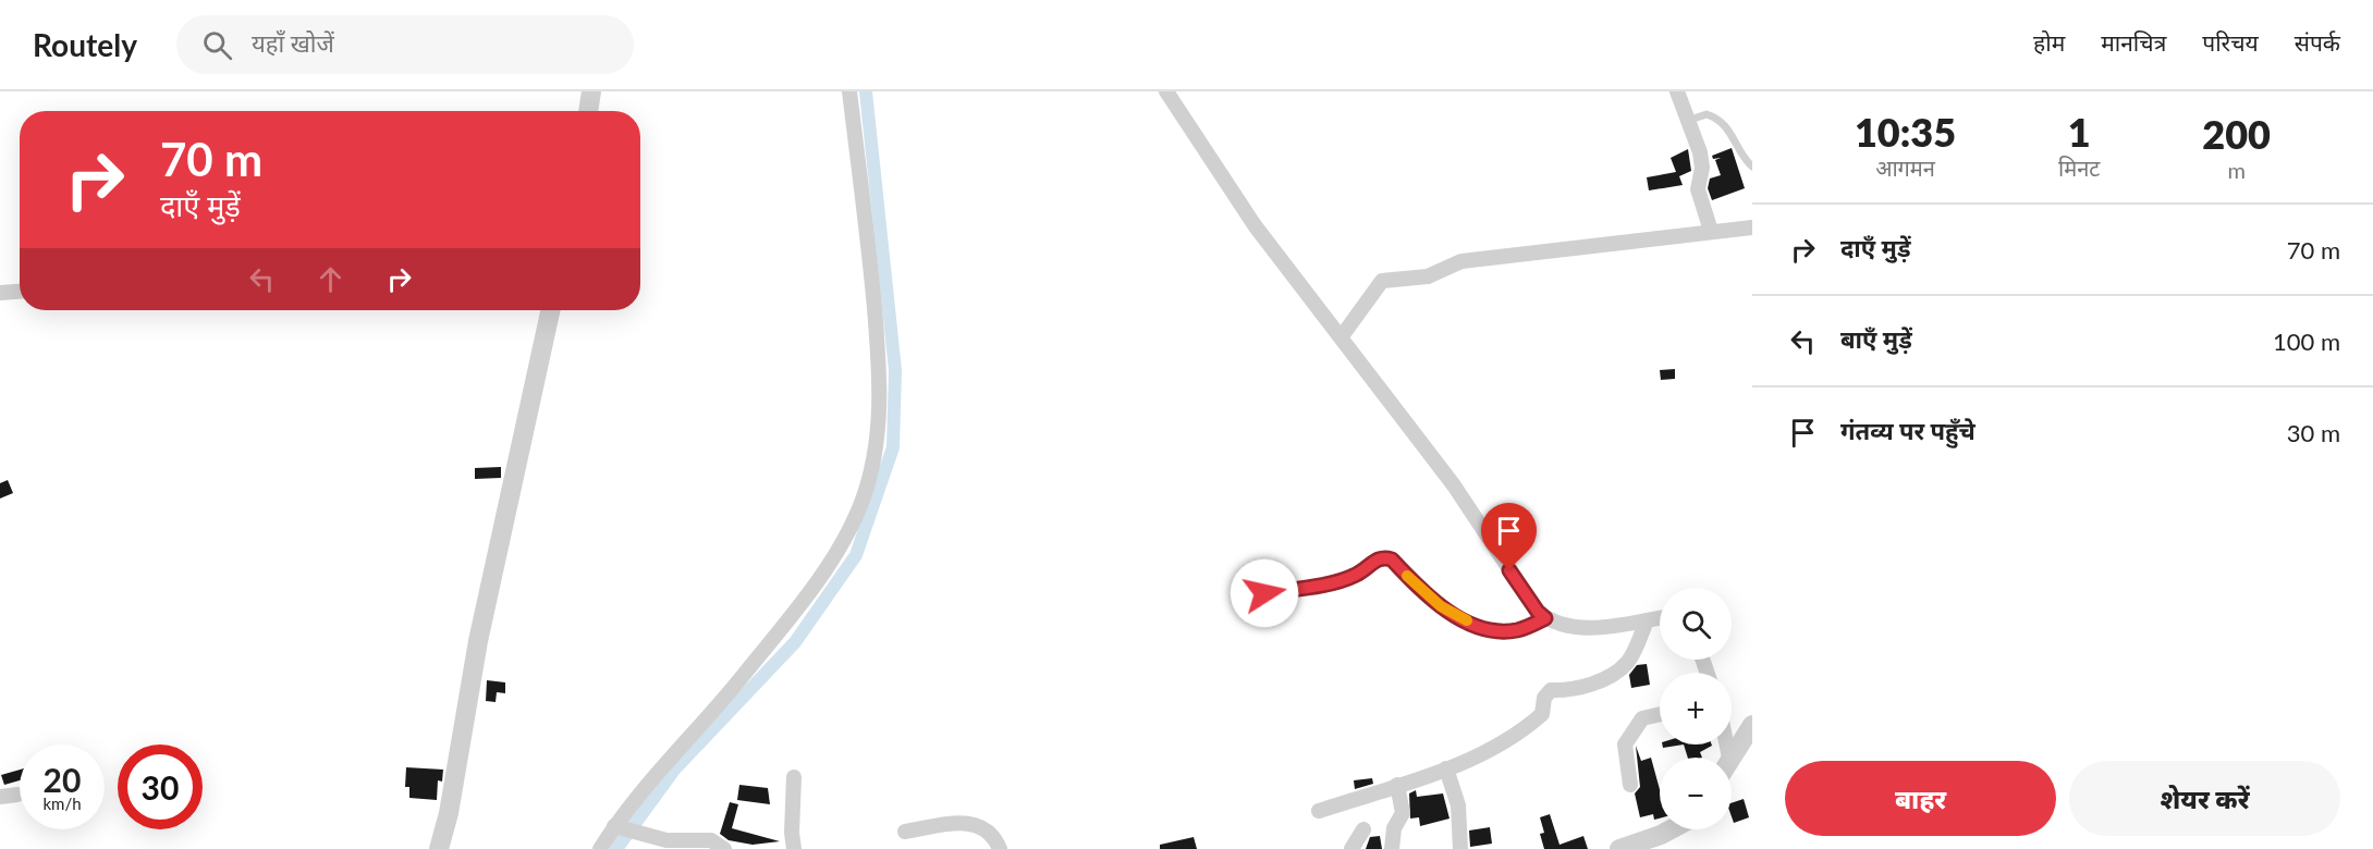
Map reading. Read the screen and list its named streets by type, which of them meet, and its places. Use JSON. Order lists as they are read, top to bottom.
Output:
{
  "page": {
    "header": "Routely",
    "search": "यहाँ खोजें",
    "nav": [
      "होम",
      "मानचित्र",
      "परिचय",
      "संपर्क"
    ],
    "eta": [
      "10:35",
      "आगमन",
      "1",
      "मिनट",
      "200",
      "m"
    ],
    "turn": ["70 m", "दाएँ मुड़ें"],
    "list": [
      {
        "name": "दाएँ मुड़ें",
        "value": "70 m"
      },
      {
        "name": "बाएँ मुड़ें",
        "value": "100 m"
      },
      {
        "name": "गंतव्य पर पहुँचे",
        "value": "30 m"
      }
    ],
    "map_buttons": ["+", "−"],
    "speed": "20 km/h",
    "limit": "30",
    "buttons": ["बाहर", "शेयर करें"]
  }
}
